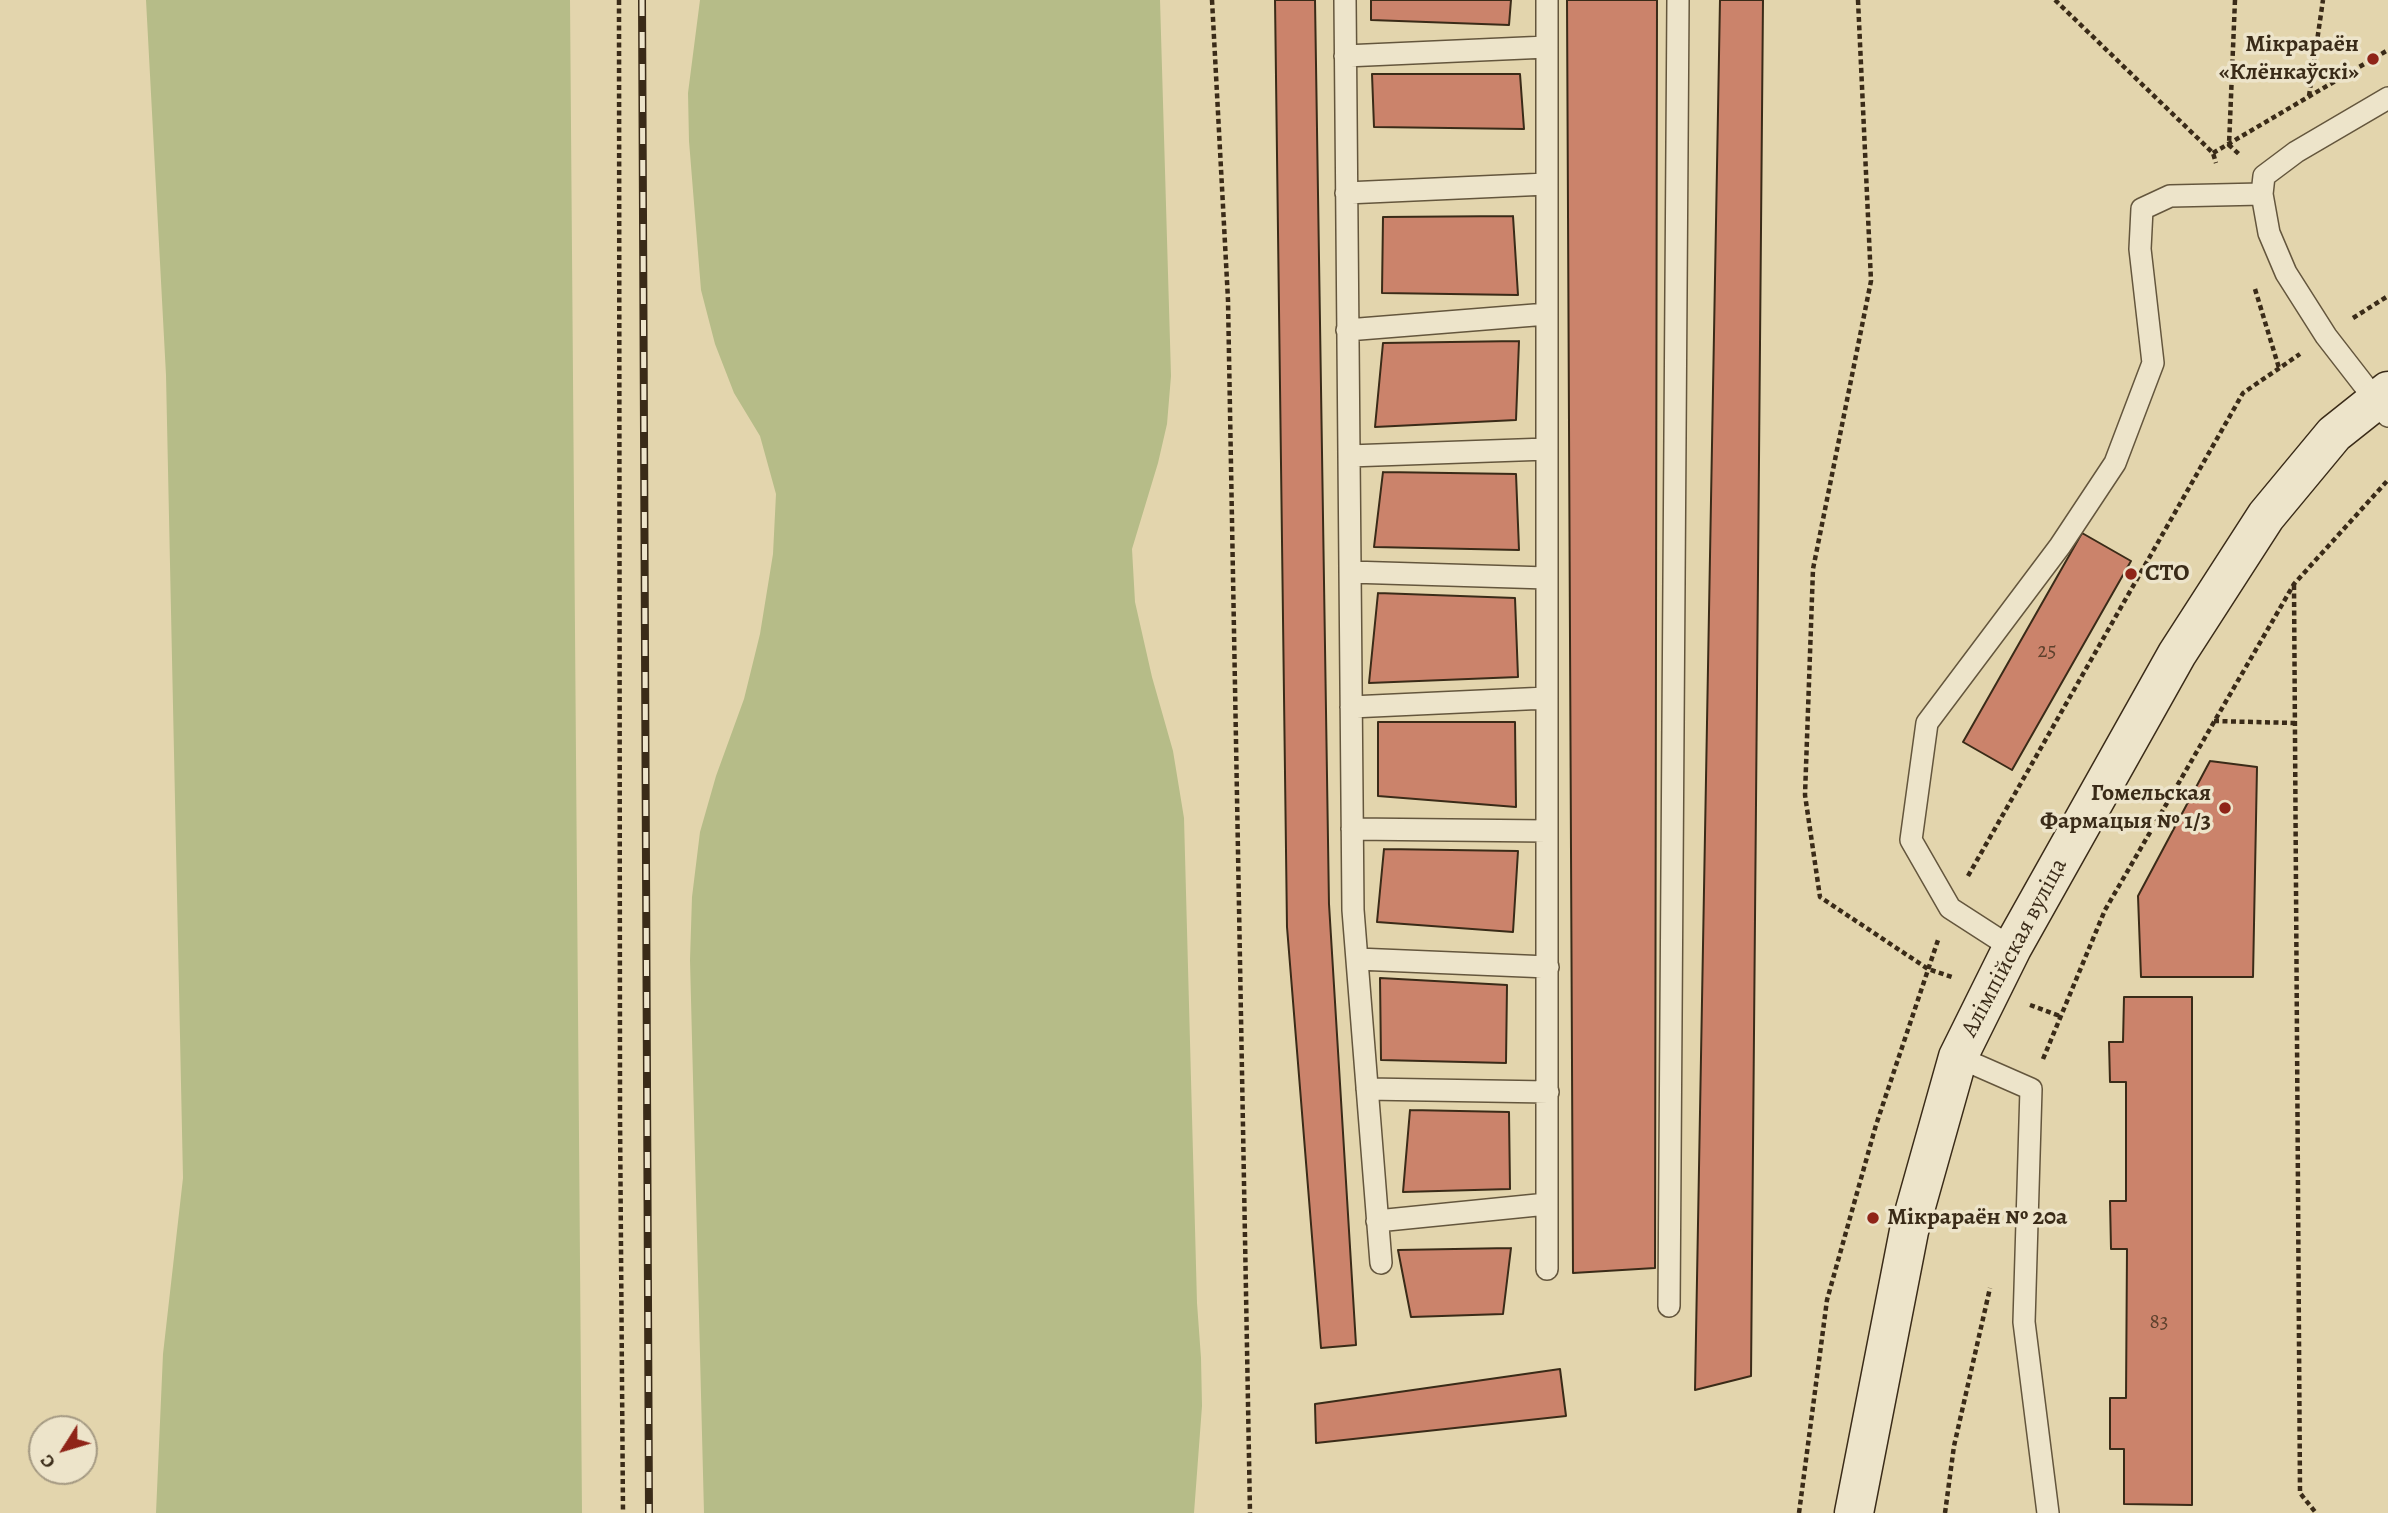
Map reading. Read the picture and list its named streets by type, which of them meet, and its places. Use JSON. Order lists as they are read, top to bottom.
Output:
{
  "streets": {
    "street": ["Алімпійская вуліца"]
  },
  "places": [
    "Мікрараён «Клёнкаўскі»",
    "СТО",
    "Гомельская Фармацыя № 1/3",
    "Мікрараён № 20а"
  ],
  "house_numbers": ["25", "83"],
  "north": "bottom left"
}
